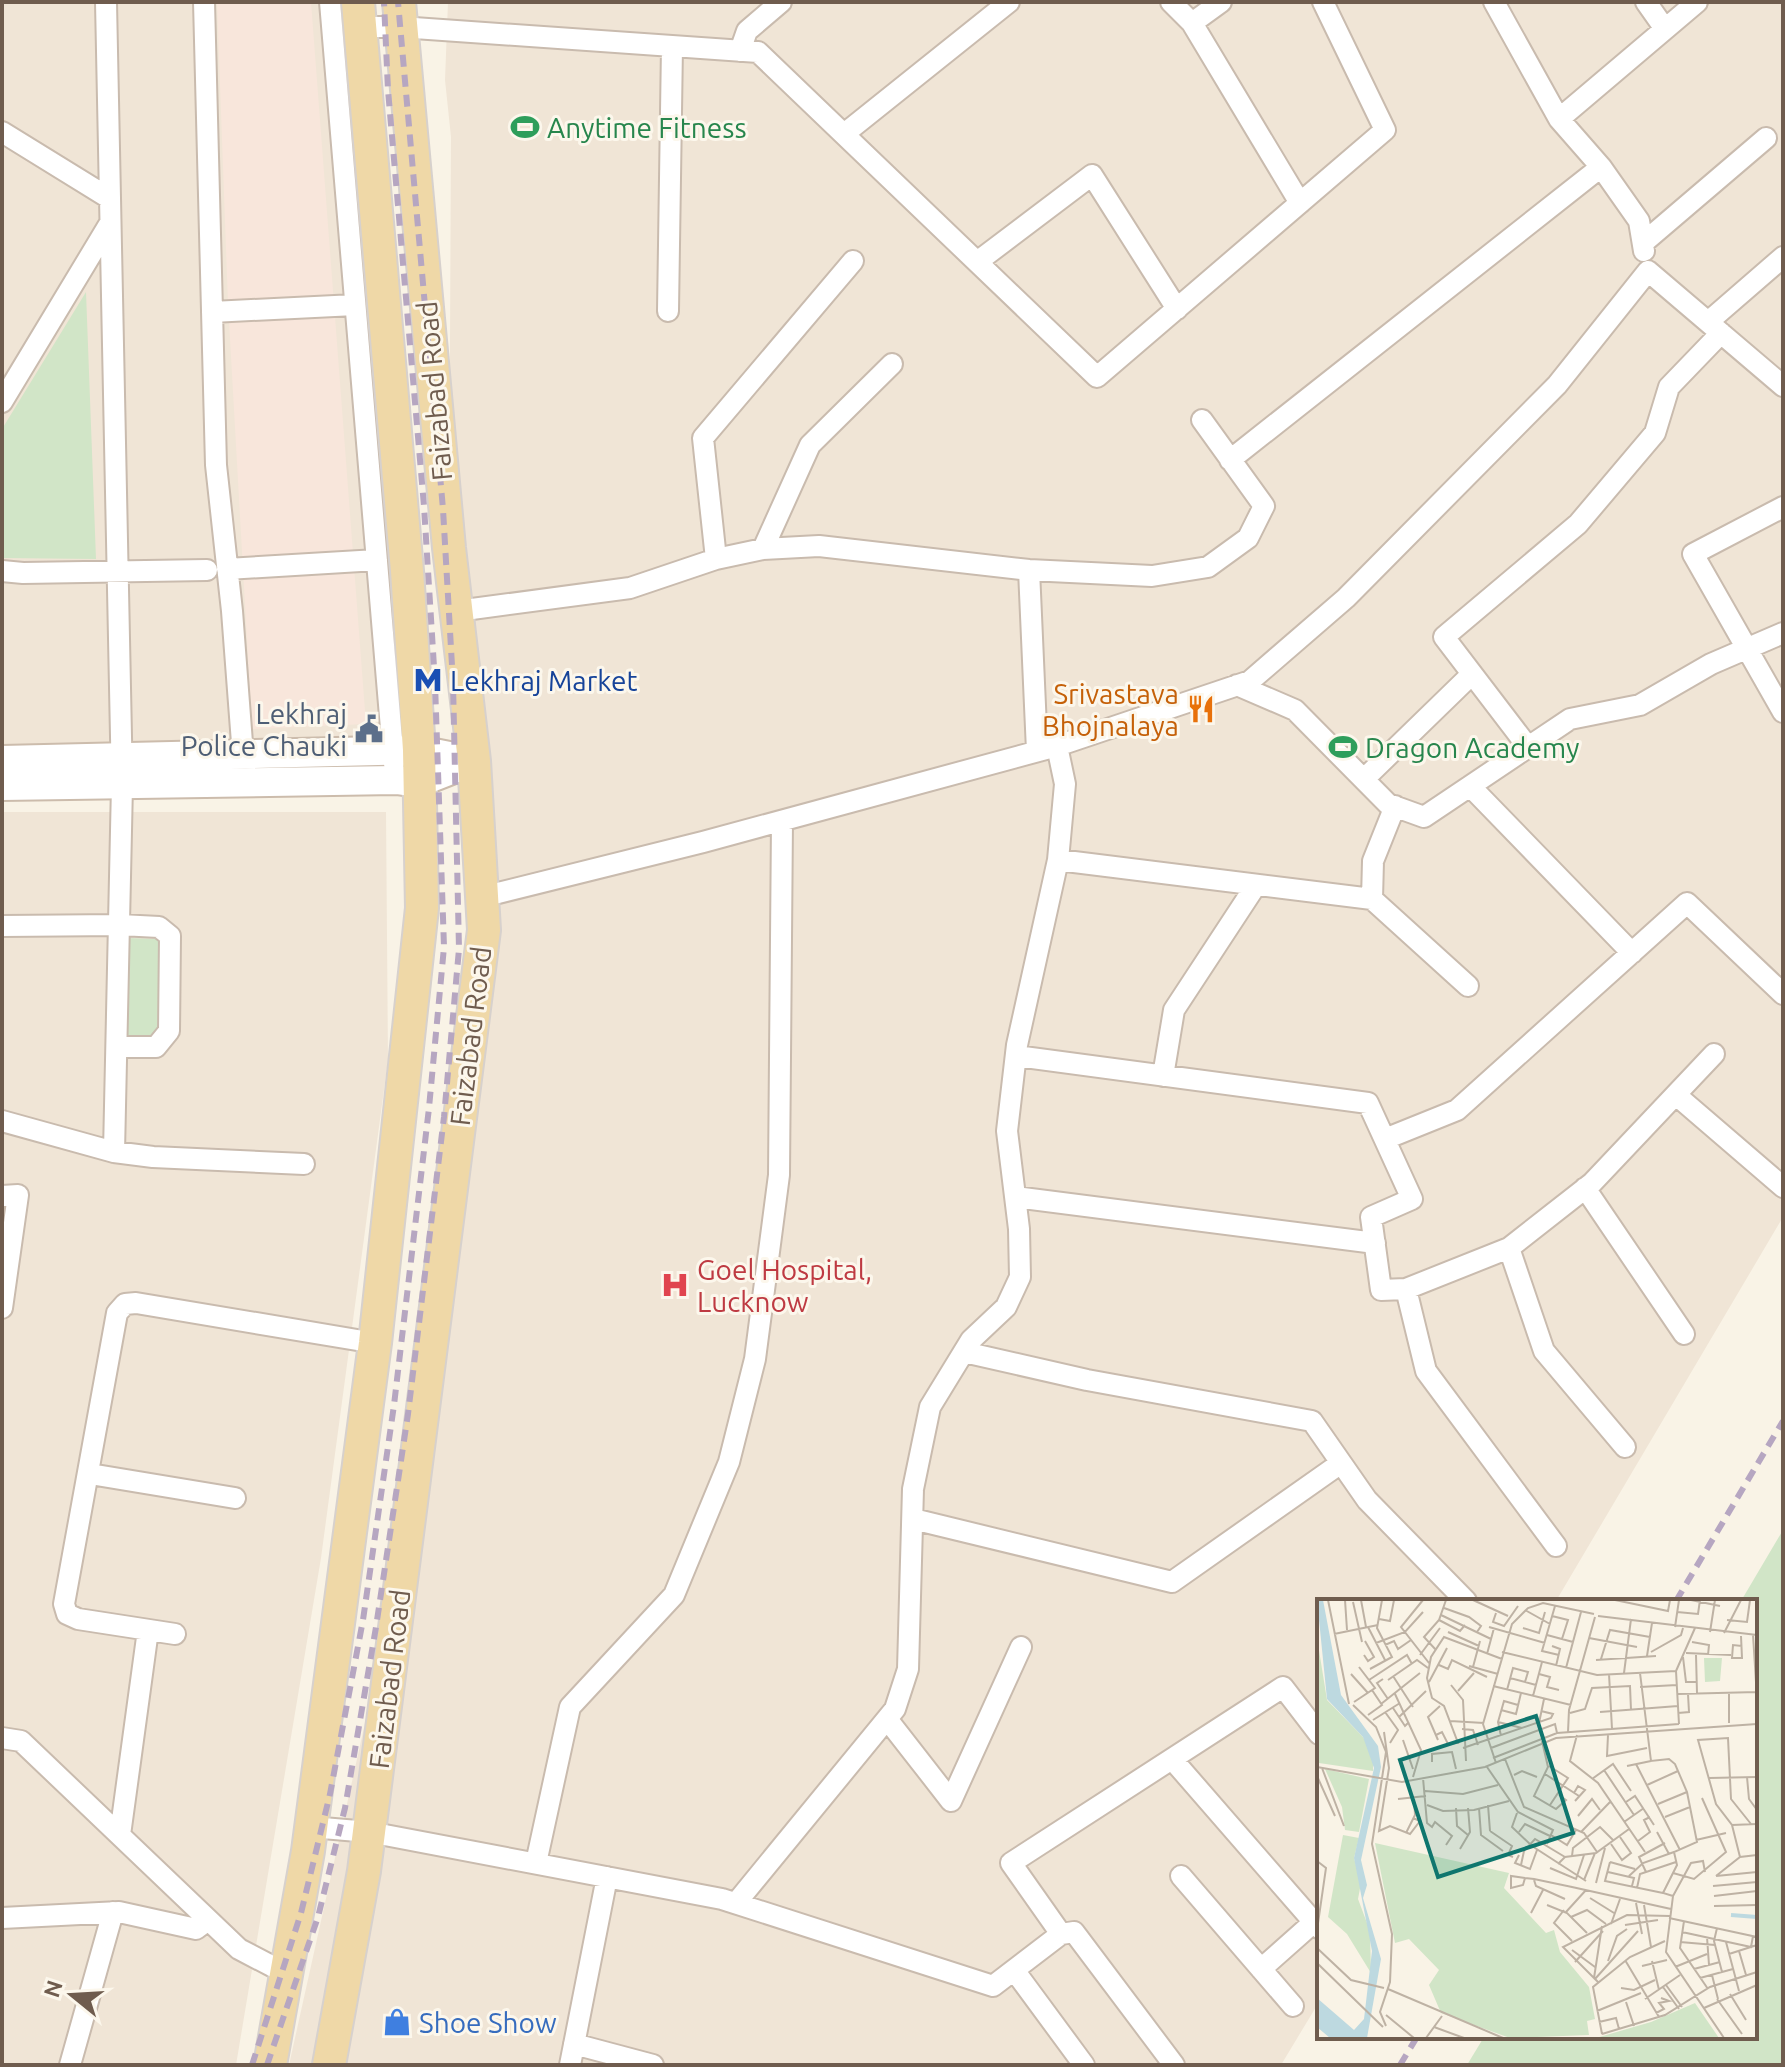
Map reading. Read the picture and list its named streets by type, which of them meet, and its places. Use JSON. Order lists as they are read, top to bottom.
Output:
{
  "streets": {
    "main road": ["Faizabad Road"]
  },
  "places": {
    "sports": ["Anytime Fitness", "Dragon Academy"],
    "metro station": ["Lekhraj Market"],
    "restaurant": ["Srivastava Bhojnalaya"],
    "public building": ["Lekhraj Police Chauki"],
    "hospital": ["Goel Hospital, Lucknow"],
    "shop": ["Shoe Show"]
  },
  "north": "left"
}
